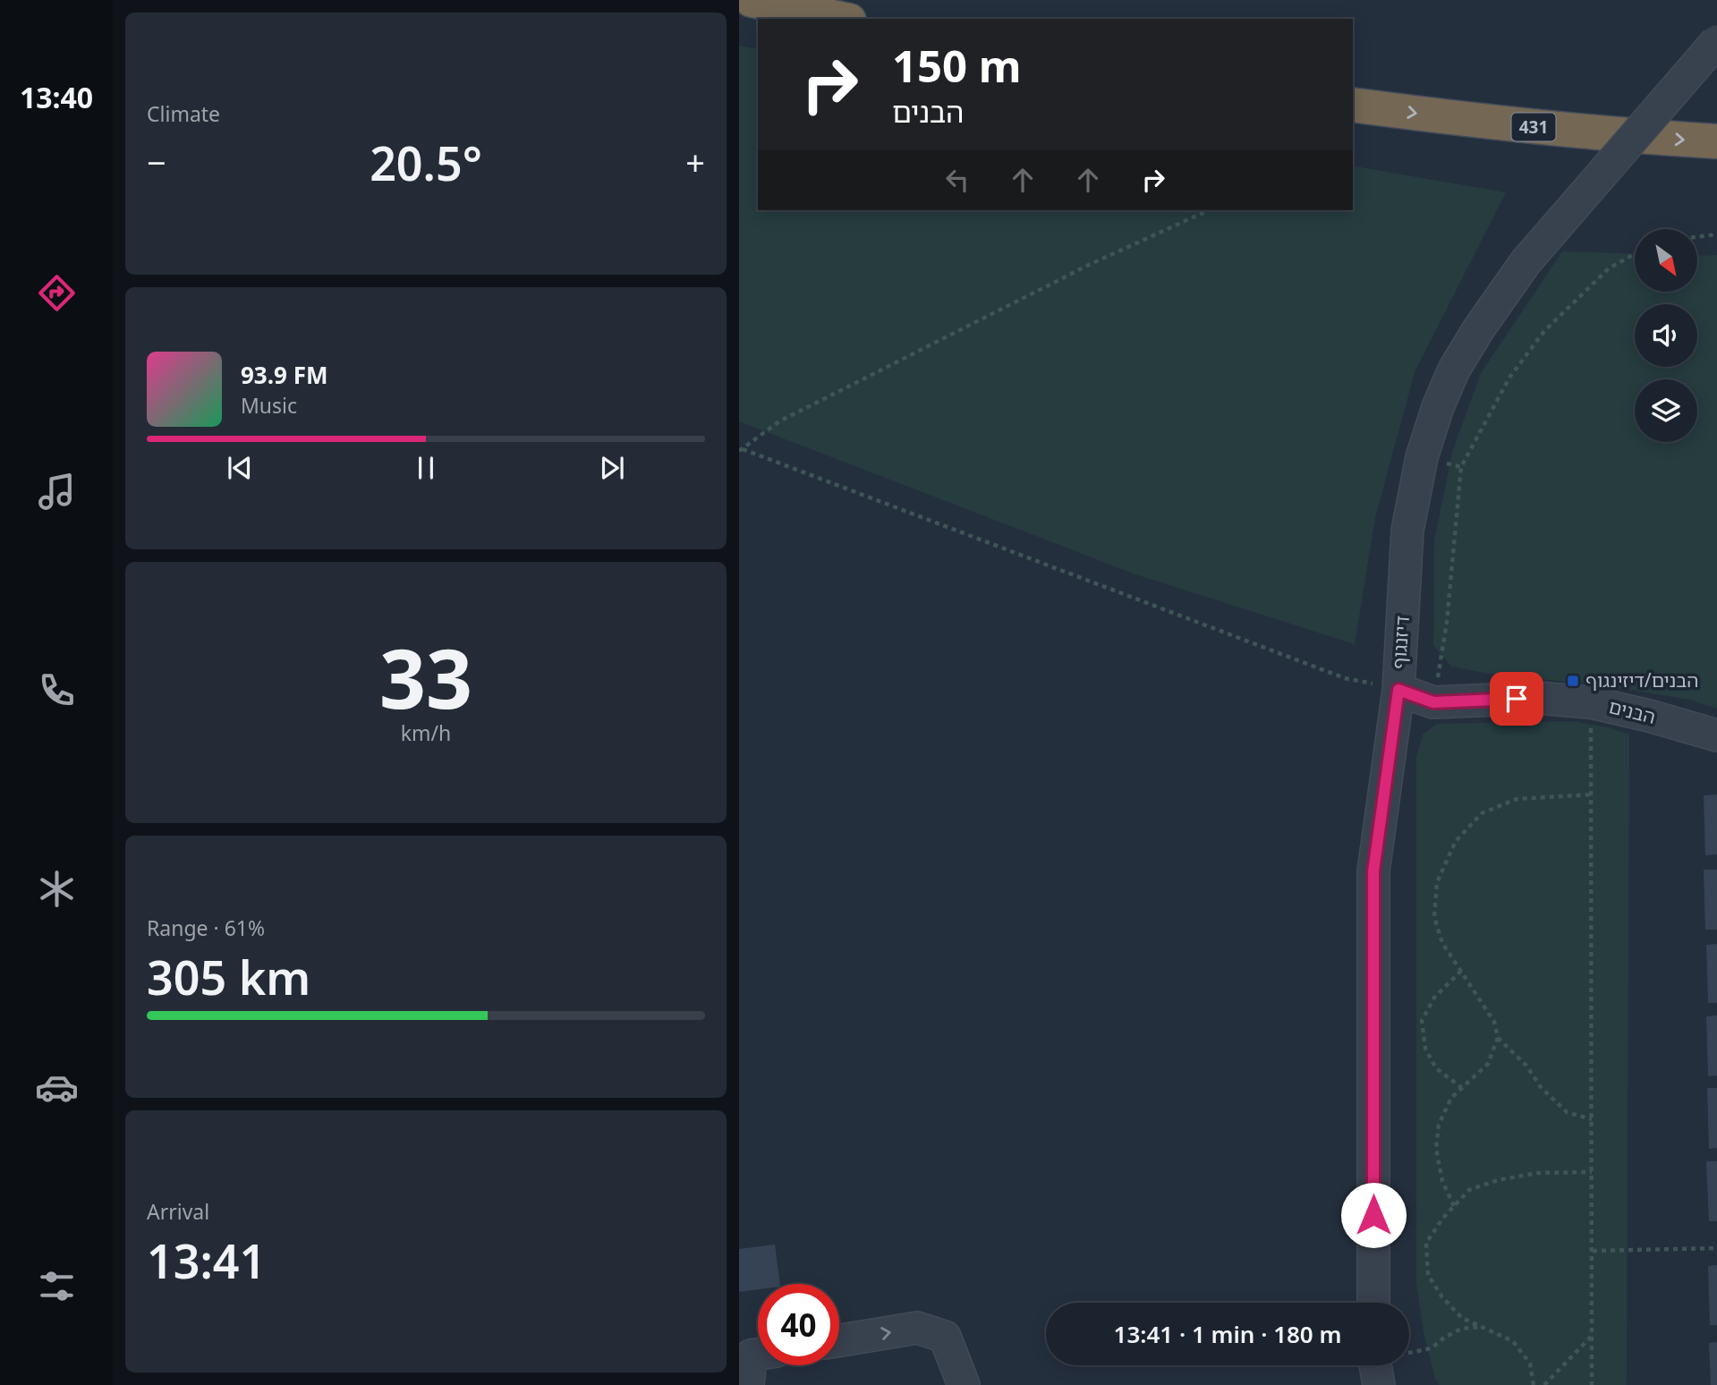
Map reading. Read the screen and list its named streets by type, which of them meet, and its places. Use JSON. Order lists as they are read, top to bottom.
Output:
{
  "streets": {
    "highway": ["431"],
    "street": ["דיזנגוף", "הבנים"]
  },
  "crossings": [
    ["דיזנגוף", "הבנים"]
  ],
  "places": {
    "transit": ["הבנים/דיזינגוף"]
  },
  "north": "bottom right",
  "page": {
    "tabs": "13:40",
    "tile": [
      "Climate",
      ["33", "km/h"],
      ["Range · 61%", "305 km"],
      ["Arrival", "13:41"]
    ],
    "turn": ["150 m", "הבנים"],
    "heat": ["−", "20.5°", "+"],
    "song": ["93.9 FM", "Music"],
    "limit": "40",
    "trip": "13:41 · 1 min · 180 m"
  }
}
